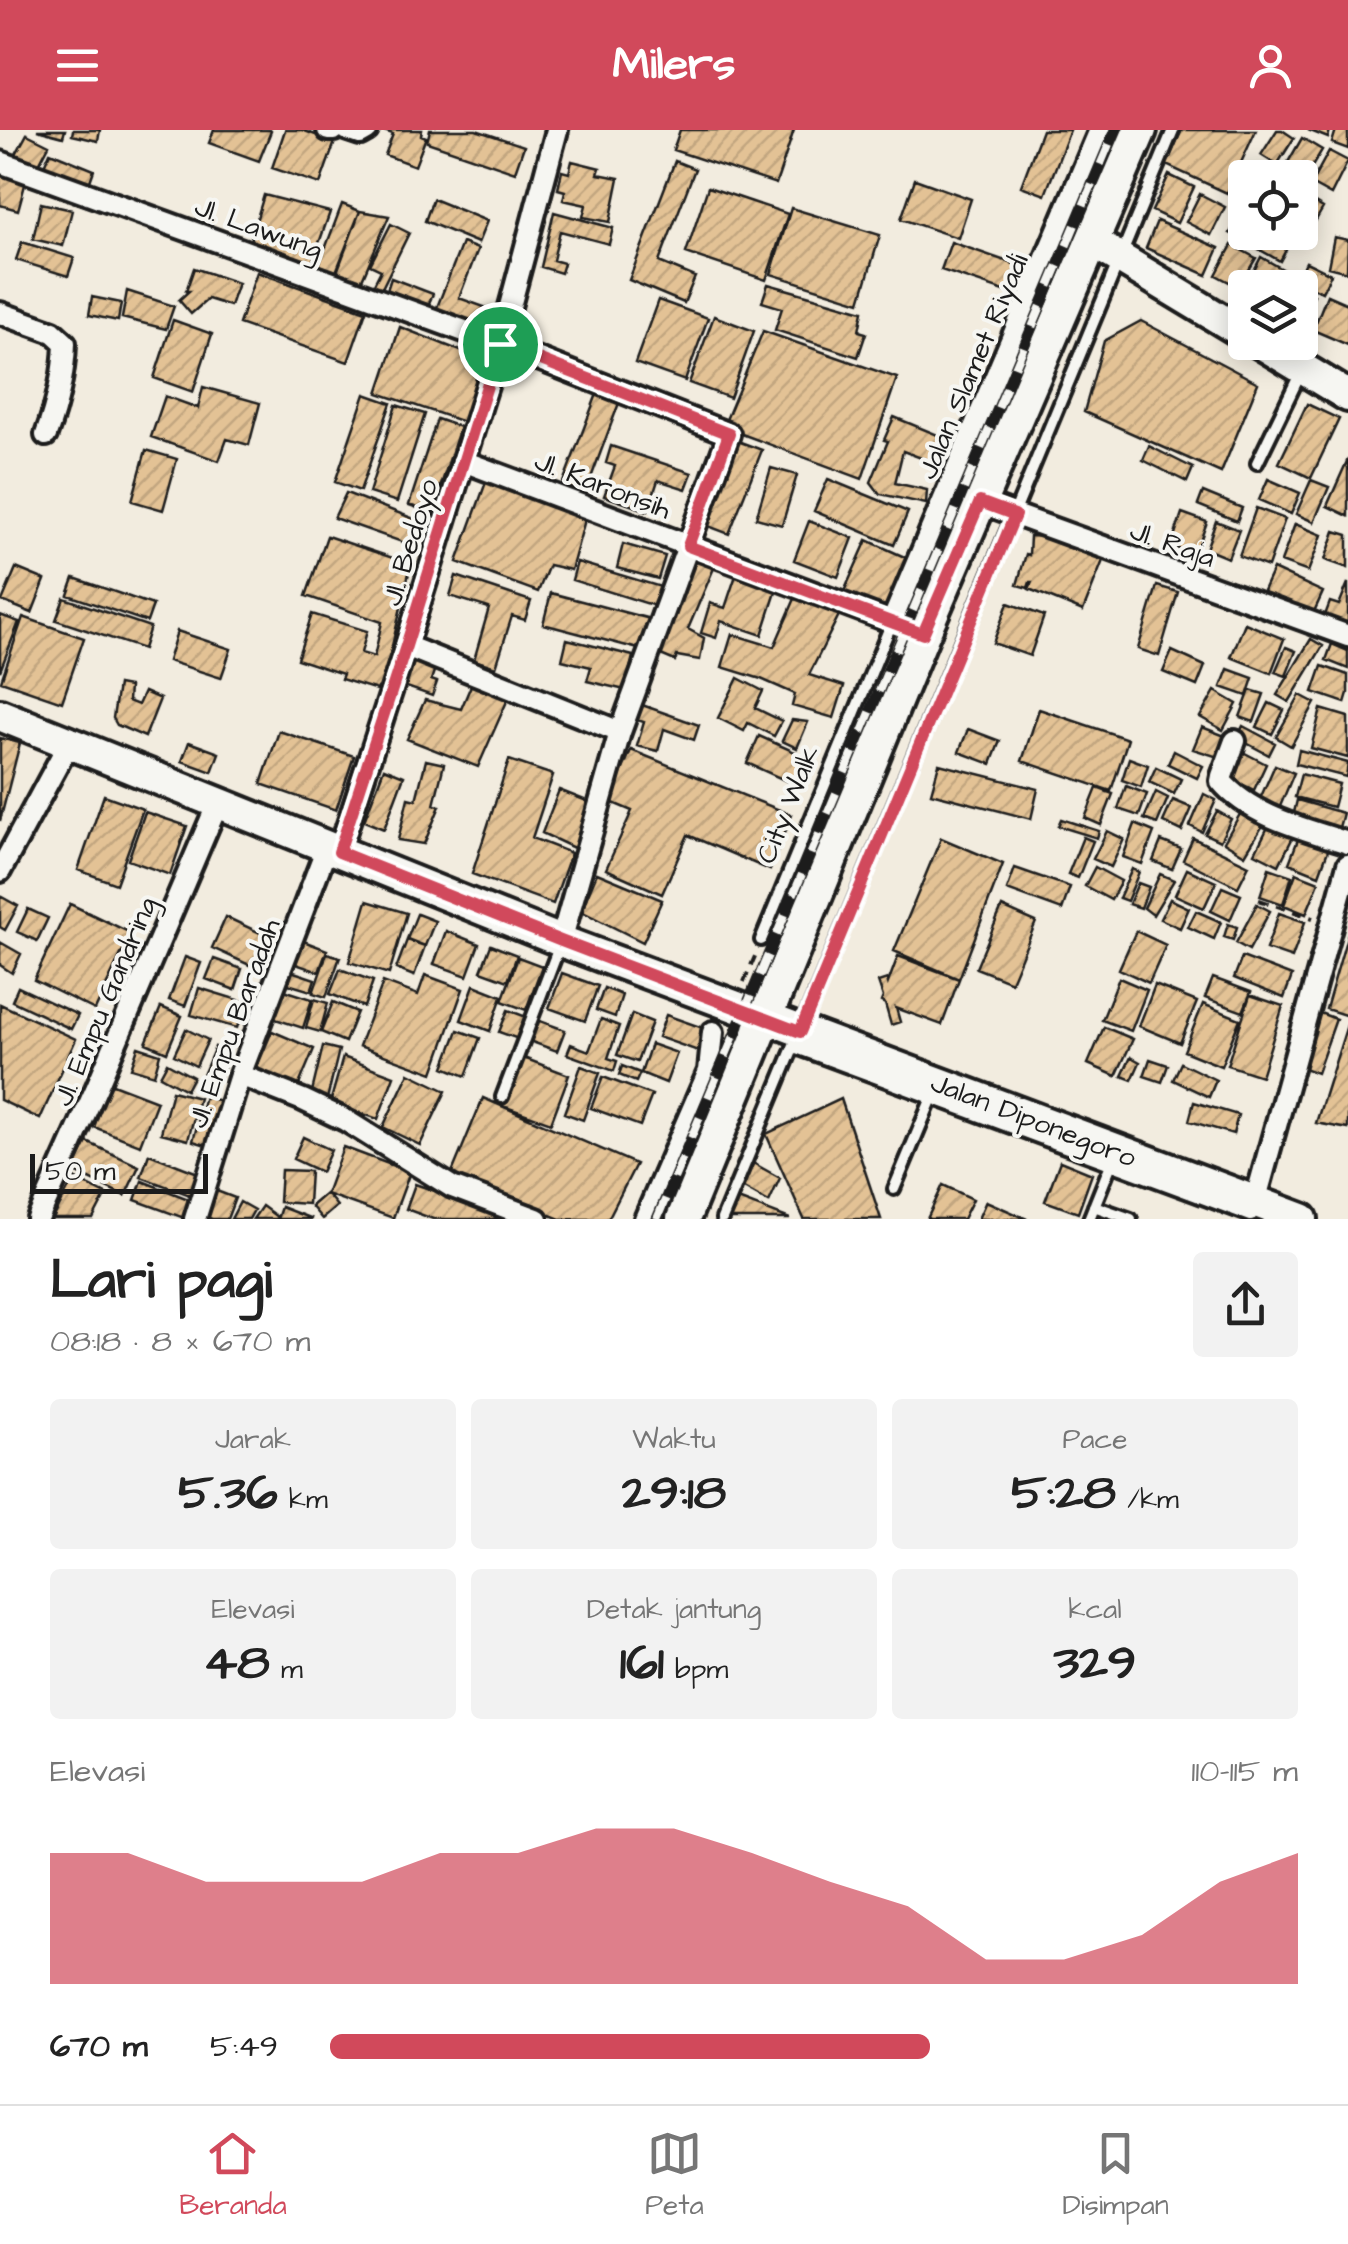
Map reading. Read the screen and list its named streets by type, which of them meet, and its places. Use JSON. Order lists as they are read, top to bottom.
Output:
{
  "streets": {
    "main road": ["Jalan Diponegoro"],
    "street": [
      "Jl. Lawung",
      "Jalan Slamet Riyadi",
      "Jl. Karonsih",
      "Jl. Bedoyo",
      "Jl. Raja",
      "Jl. Empu Gandring",
      "Jl. Empu Baradah"
    ],
    "lane": ["City Walk"]
  },
  "crossings": [
    ["Jl. Lawung", "Jl. Karonsih"],
    ["Jl. Lawung", "Jl. Bedoyo"],
    ["Jalan Slamet Riyadi", "Jl. Karonsih"],
    ["Jalan Slamet Riyadi", "City Walk"],
    ["Jl. Karonsih", "Jl. Bedoyo"],
    ["Jl. Karonsih", "City Walk"],
    ["Jl. Bedoyo", "Jl. Empu Baradah"],
    ["Jl. Bedoyo", "Jalan Diponegoro"],
    ["Jl. Empu Gandring", "Jalan Diponegoro"],
    ["Jl. Empu Baradah", "Jalan Diponegoro"]
  ],
  "scale_bar": "50 m",
  "page": {
    "header": "Milers",
    "scale": "50 m",
    "heading": ["Lari pagi", "08:18 · 8 × 670 m"],
    "stats": [
      ["Jarak", "5.36 km"],
      ["Waktu", "29:18"],
      ["Pace", "5:28 /km"],
      ["Elevasi", "48 m"],
      ["Detak jantung", "161 bpm"],
      ["kcal", "329"]
    ],
    "chart": ["Elevasi", "110–115 m"],
    "list": [
      {
        "name": "670 m",
        "note": "5:49"
      }
    ],
    "tabs": ["Beranda", "Peta", "Disimpan"]
  }
}
